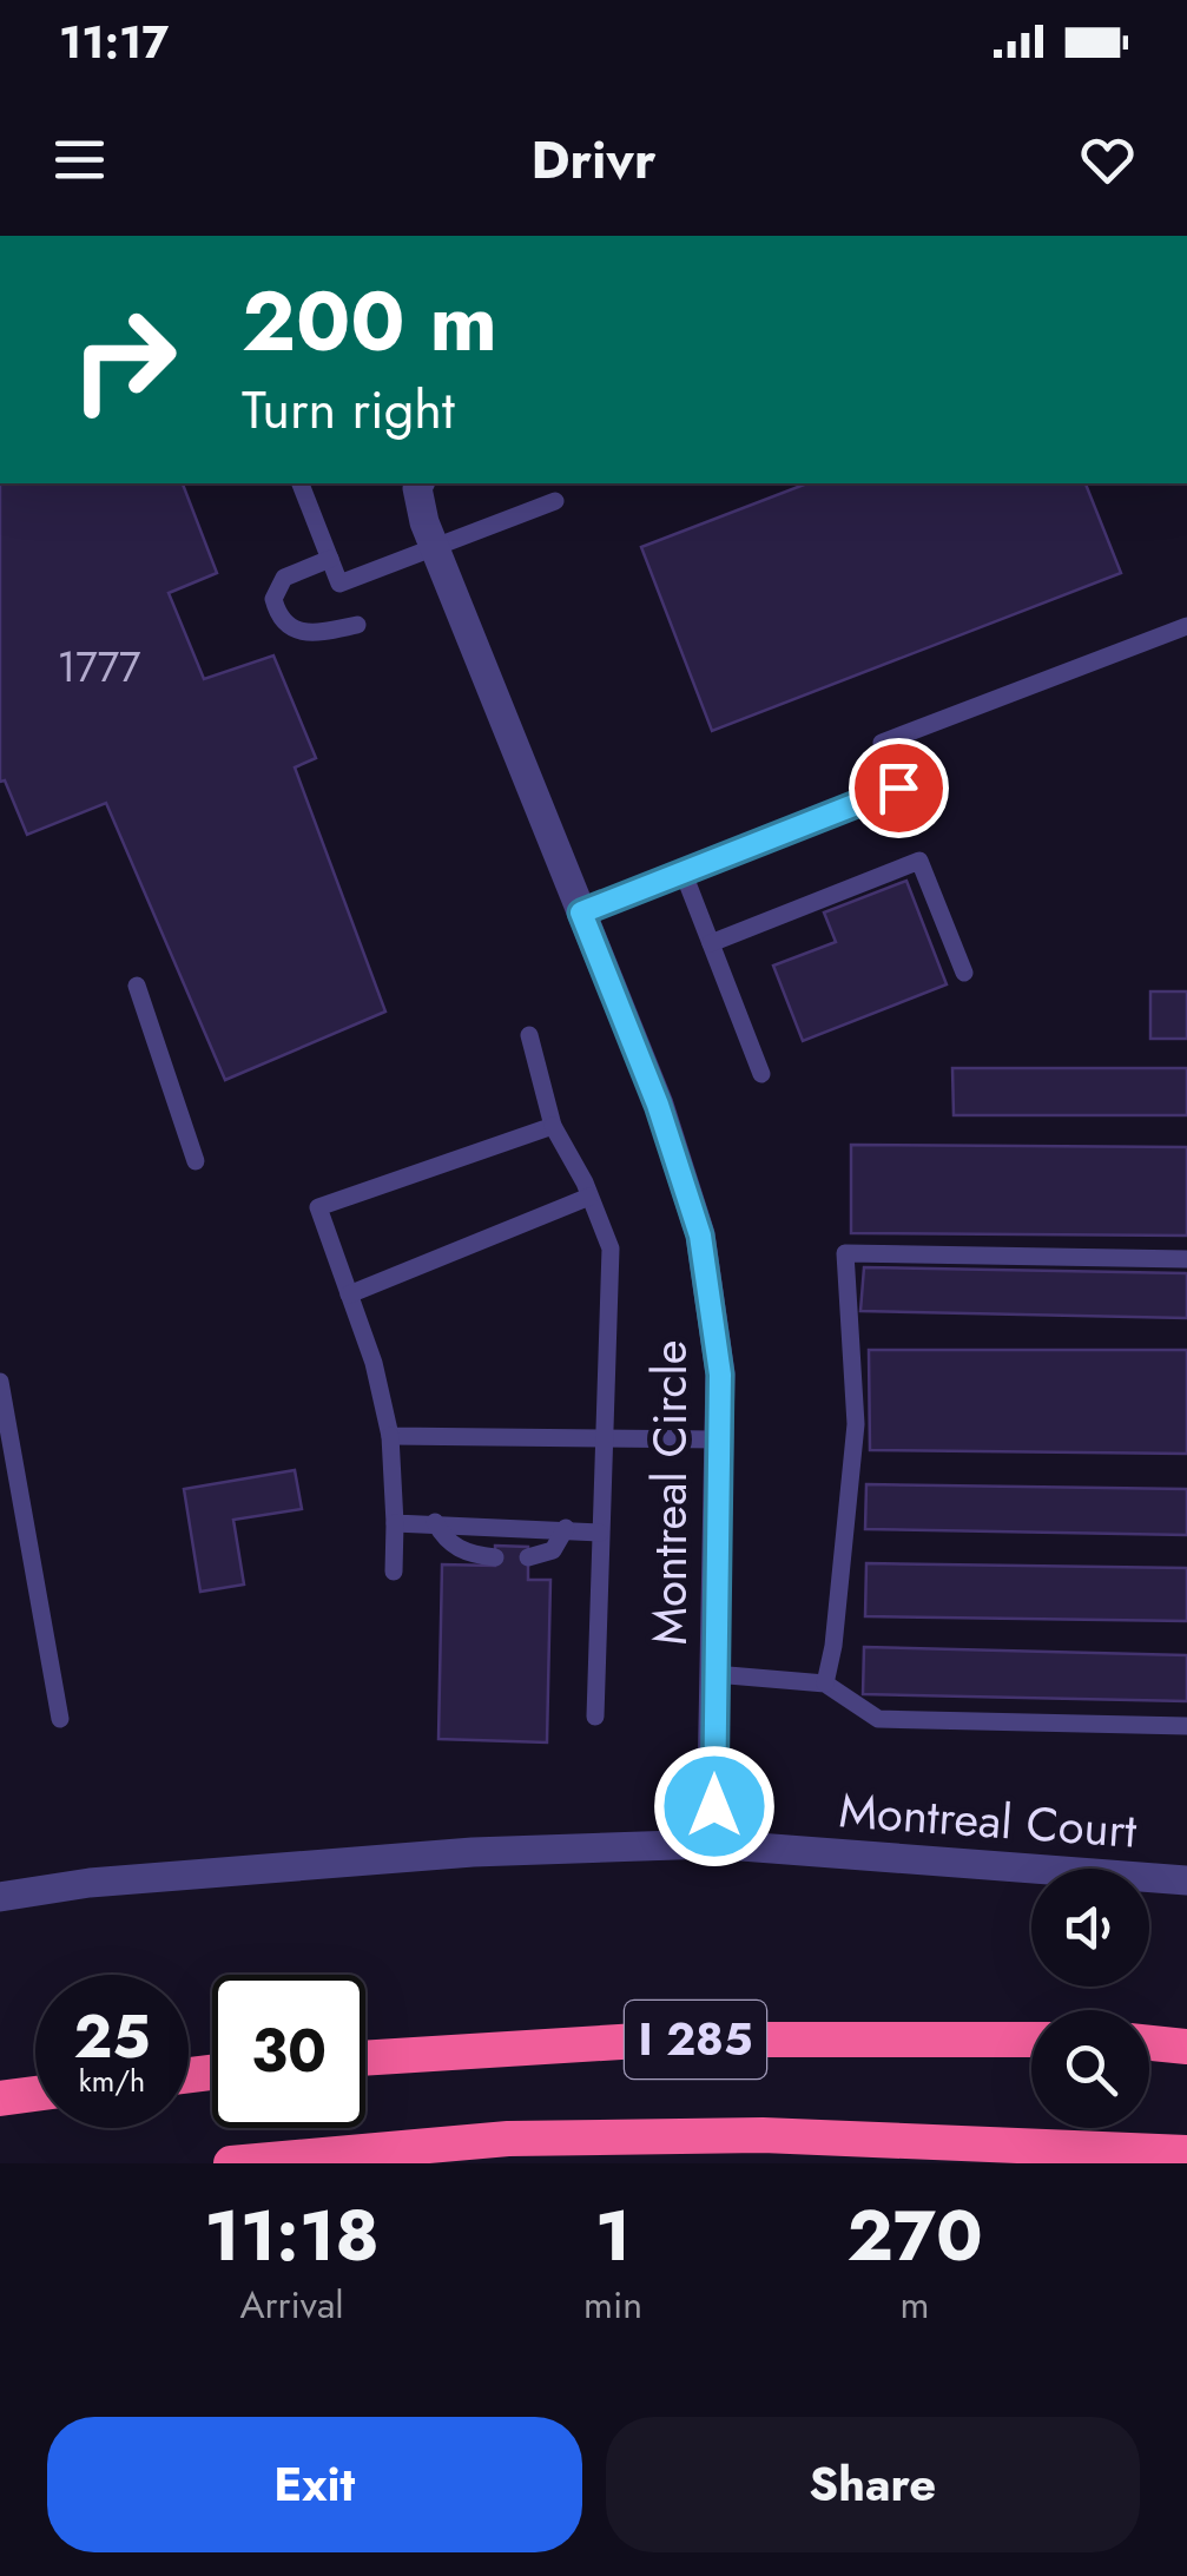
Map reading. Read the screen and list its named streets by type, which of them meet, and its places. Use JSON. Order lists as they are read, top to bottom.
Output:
{
  "streets": {
    "highway": ["I 285"],
    "street": ["Montreal Circle", "Montreal Court"]
  },
  "crossings": [
    ["Montreal Circle", "Montreal Court"]
  ],
  "house_numbers": ["1777"],
  "page": {
    "status": "11:17",
    "header": "Drivr",
    "turn": ["200 m", "Turn right"],
    "speed": "25 km/h",
    "limit": "30",
    "eta": [
      "11:18",
      "Arrival",
      "1",
      "min",
      "270",
      "m"
    ],
    "buttons": ["Exit", "Share"]
  }
}
